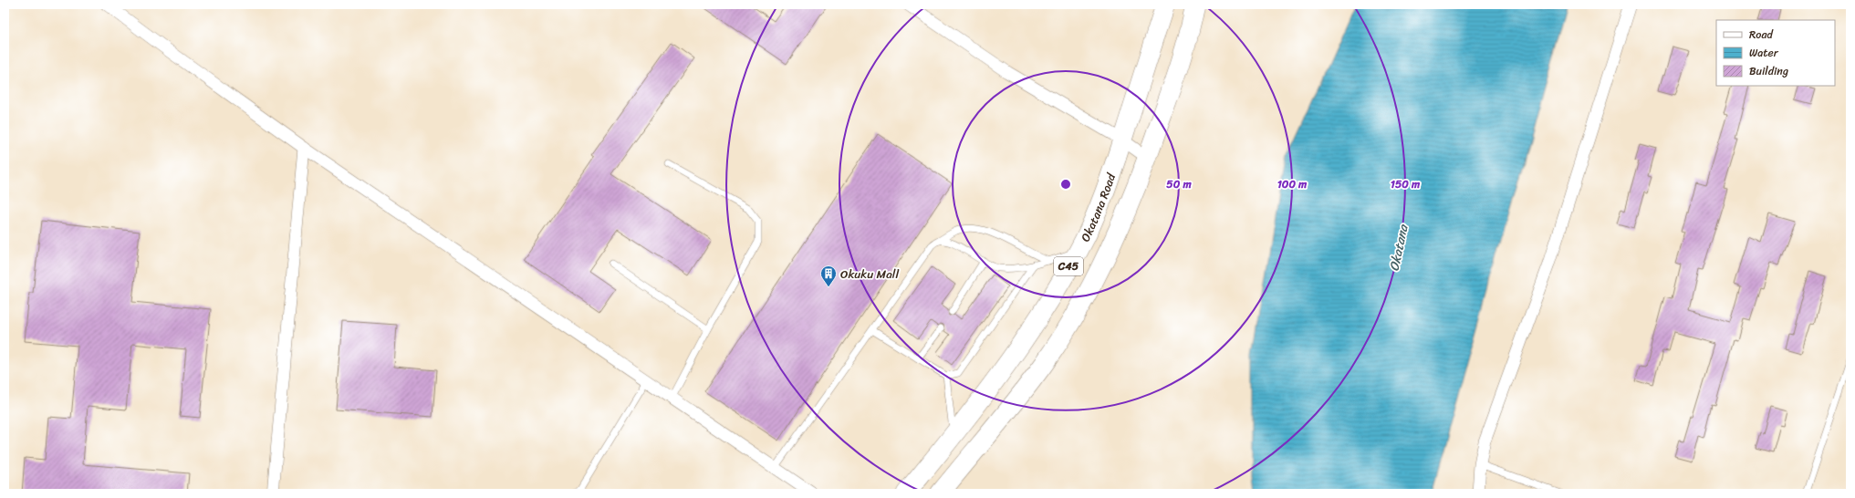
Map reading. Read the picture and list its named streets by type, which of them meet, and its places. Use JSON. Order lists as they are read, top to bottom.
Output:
{
  "streets": {
    "main road": ["Okatana Road", "C45"]
  },
  "water": ["Okatana"],
  "places": {
    "building": ["Okuku Mall"]
  },
  "legend": ["Road", "Water", "Building"],
  "rings": ["50 m", "100 m", "150 m"]
}
